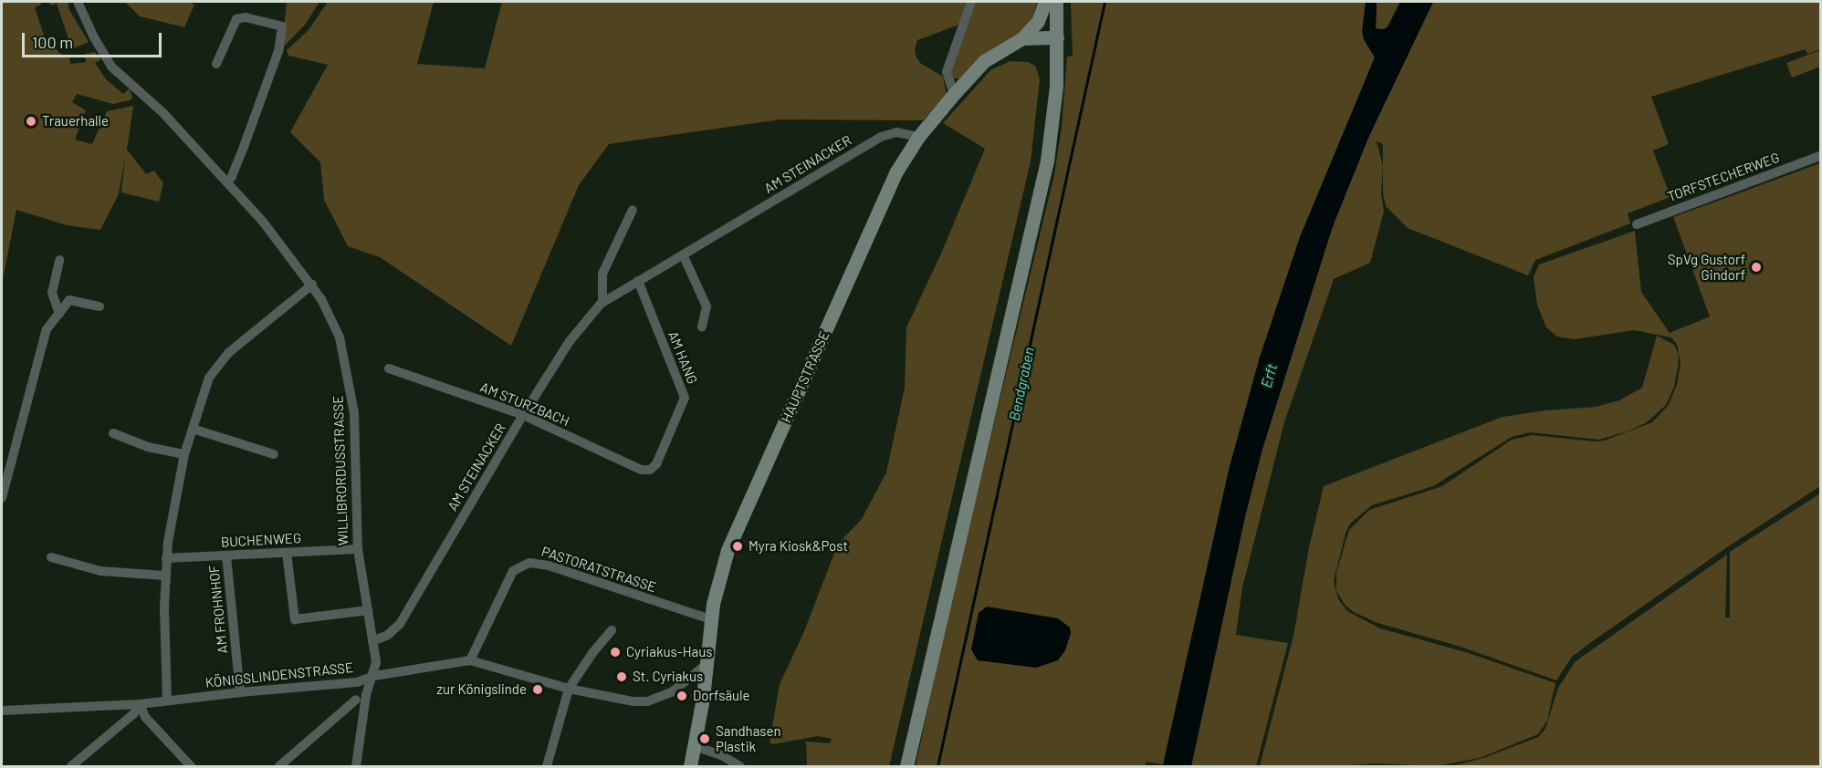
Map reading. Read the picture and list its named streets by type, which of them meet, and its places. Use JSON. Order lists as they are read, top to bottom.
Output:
{
  "streets": {
    "street": [
      "AM STEINACKER",
      "TORFSTECHERWEG",
      "AM HANG",
      "HAUPTSTRASSE",
      "AM STURZBACH",
      "WILLIBRORDUSSTRASSE",
      "BUCHENWEG",
      "PASTORATSTRASSE",
      "AM FROHNHOF",
      "KÖNIGSLINDENSTRASSE"
    ]
  },
  "crossings": [
    ["AM STEINACKER", "AM HANG"],
    ["AM STEINACKER", "HAUPTSTRASSE"],
    ["AM STEINACKER", "AM STURZBACH"],
    ["AM STEINACKER", "WILLIBRORDUSSTRASSE"],
    ["AM HANG", "AM STURZBACH"],
    ["HAUPTSTRASSE", "PASTORATSTRASSE"],
    ["HAUPTSTRASSE", "KÖNIGSLINDENSTRASSE"],
    ["WILLIBRORDUSSTRASSE", "BUCHENWEG"],
    ["WILLIBRORDUSSTRASSE", "KÖNIGSLINDENSTRASSE"],
    ["BUCHENWEG", "AM FROHNHOF"],
    ["PASTORATSTRASSE", "KÖNIGSLINDENSTRASSE"],
    ["AM FROHNHOF", "KÖNIGSLINDENSTRASSE"]
  ],
  "water": ["Erft", "Bendgraben"],
  "places": [
    "Trauerhalle",
    "SpVg Gustorf Gindorf",
    "Myra Kiosk&Post",
    "Cyriakus-Haus",
    "St. Cyriakus",
    "zur Königslinde",
    "Dorfsäule",
    "Sandhasen Plastik"
  ],
  "scale_bar": "100 m"
}
